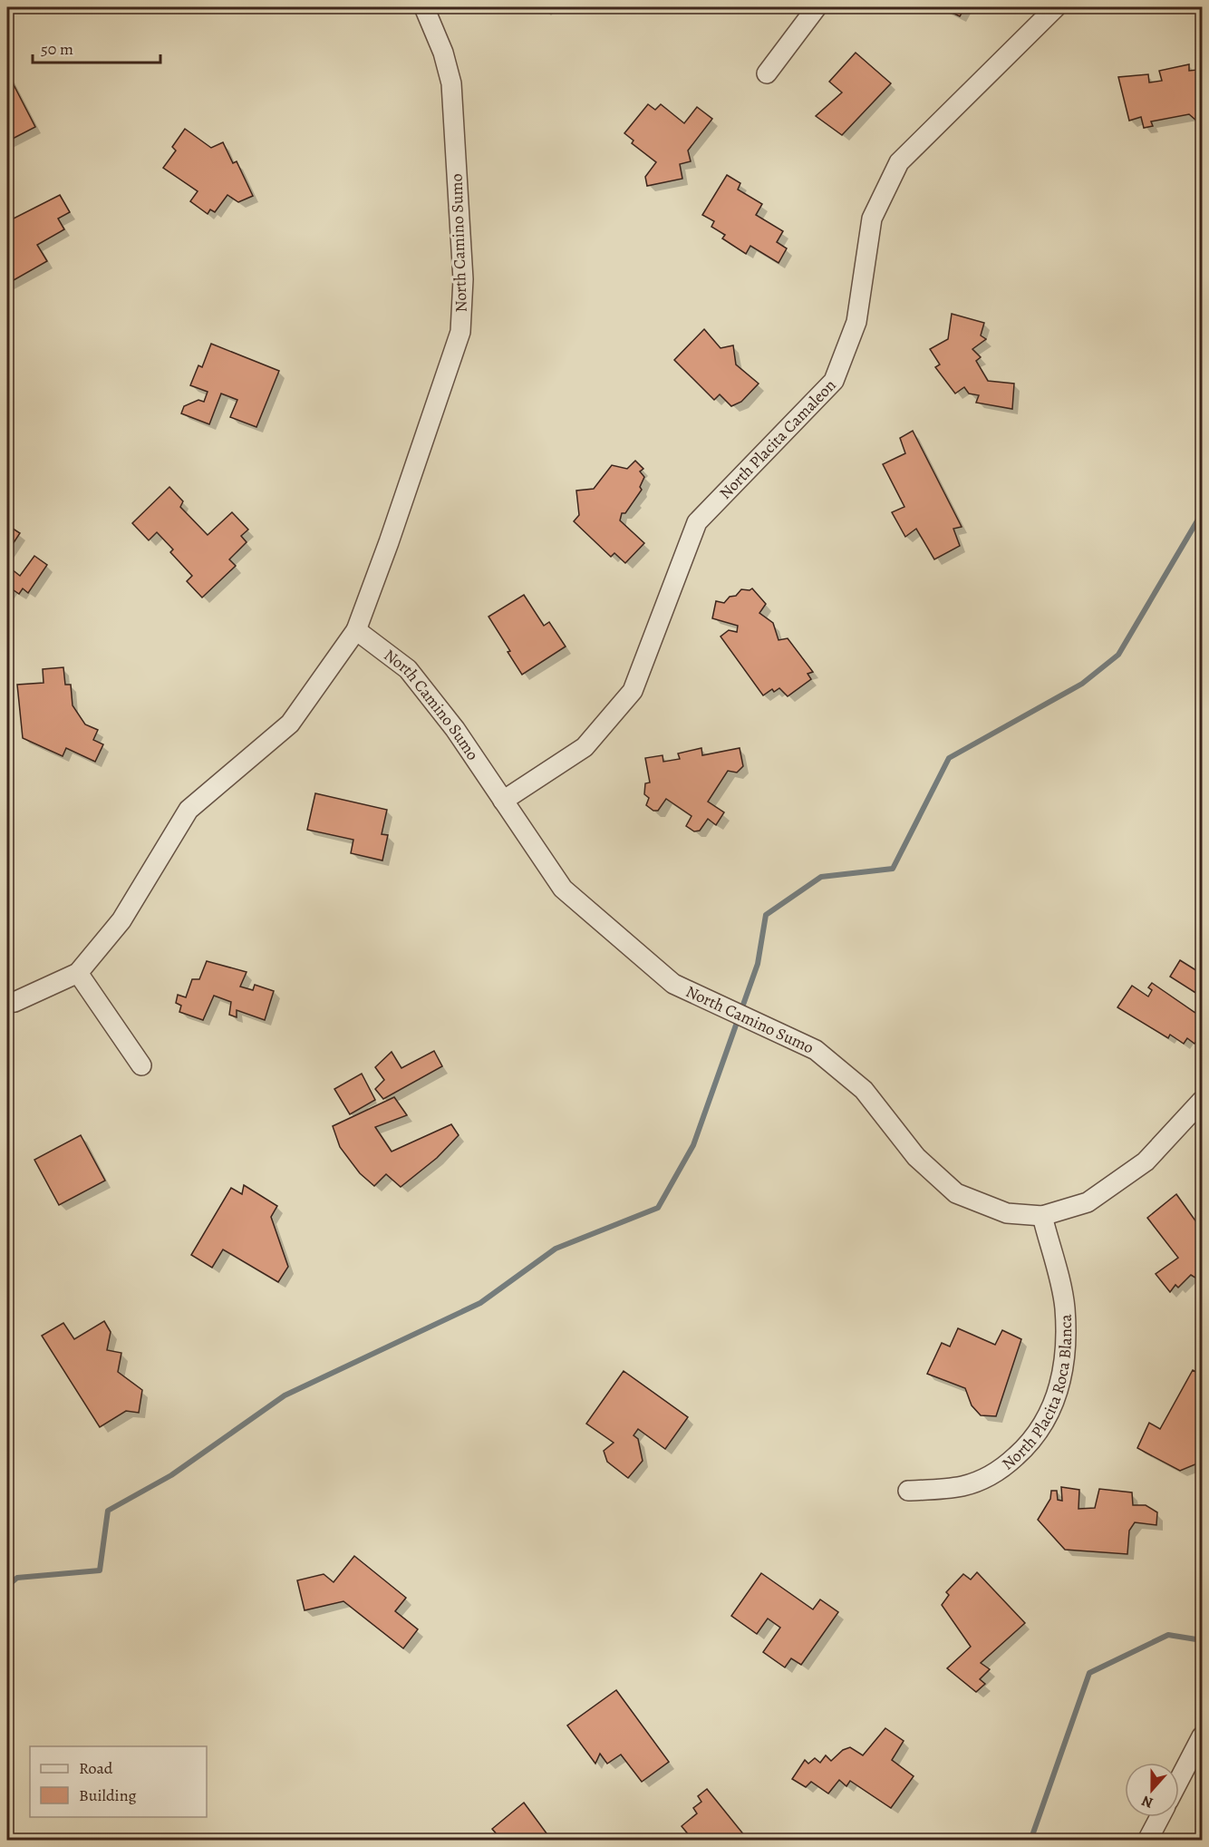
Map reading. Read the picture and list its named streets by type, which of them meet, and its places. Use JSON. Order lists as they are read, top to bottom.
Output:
{
  "streets": {
    "street": ["North Camino Sumo", "North Placita Camaleon", "North Placita Roca Blanca"]
  },
  "crossings": [
    ["North Camino Sumo", "North Placita Camaleon"],
    ["North Camino Sumo", "North Placita Roca Blanca"]
  ],
  "legend": ["Road", "Building"],
  "scale_bar": "50 m",
  "north": "bottom"
}
